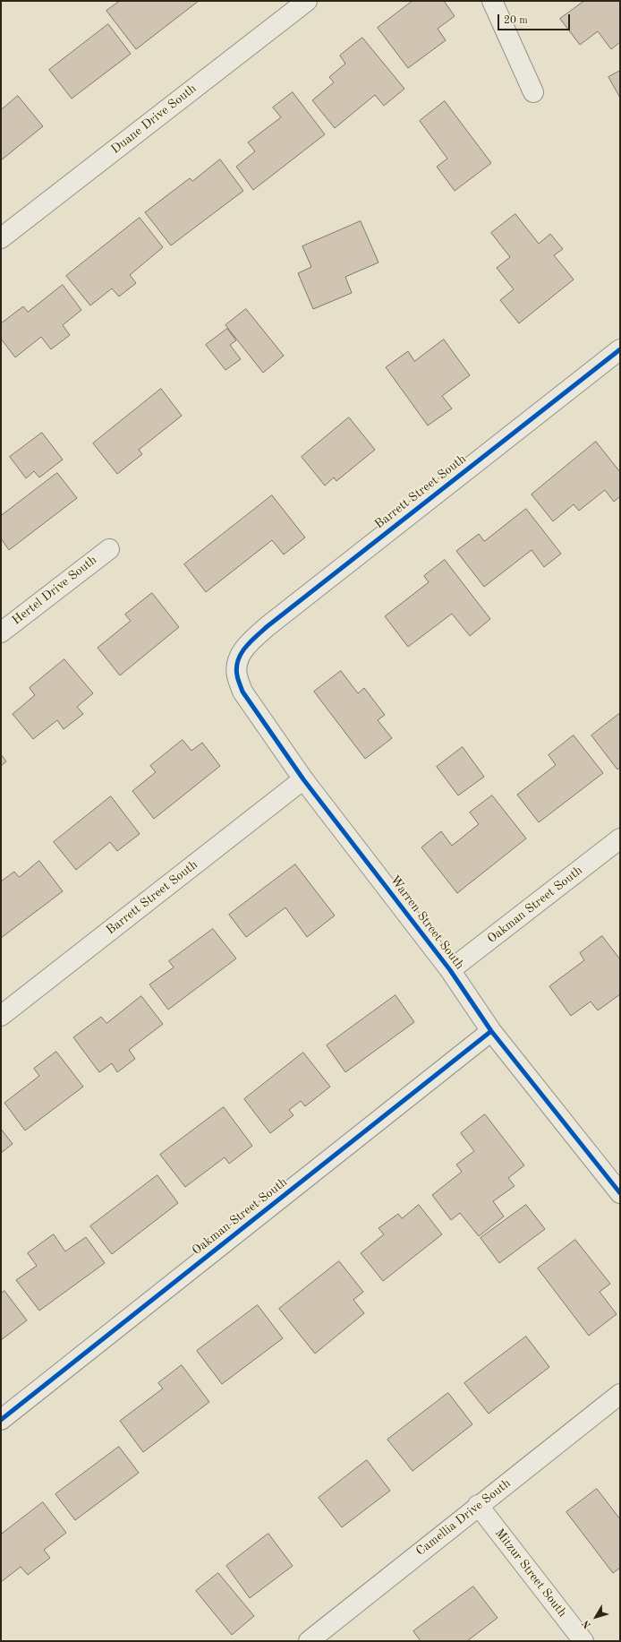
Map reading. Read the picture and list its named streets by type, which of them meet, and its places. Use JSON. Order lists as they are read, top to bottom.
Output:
{
  "streets": {
    "street": [
      "Duane Drive South",
      "Barrett Street South",
      "Hertel Drive South",
      "Oakman Street South",
      "Warren Street South",
      "Camellia Drive South",
      "Mitzur Street South"
    ]
  },
  "crossings": [
    ["Barrett Street South", "Warren Street South"],
    ["Oakman Street South", "Warren Street South"],
    ["Camellia Drive South", "Mitzur Street South"]
  ],
  "scale_bar": "20 m",
  "north": "bottom left"
}
